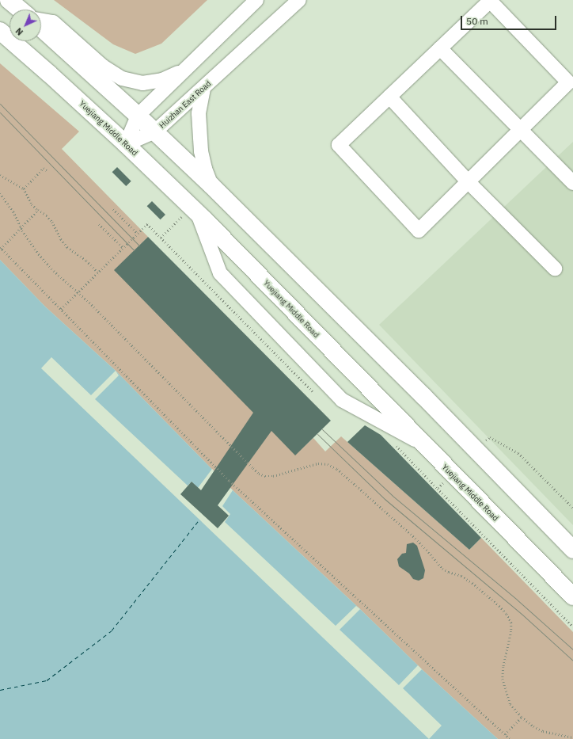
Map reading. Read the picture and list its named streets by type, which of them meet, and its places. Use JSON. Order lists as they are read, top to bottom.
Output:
{
  "streets": {
    "main road": ["Yuejiang Middle Road"],
    "street": ["Huizhan East Road"]
  },
  "crossings": [
    ["Huizhan East Road", "Yuejiang Middle Road"]
  ],
  "scale_bar": "50 m",
  "north": "bottom left"
}
